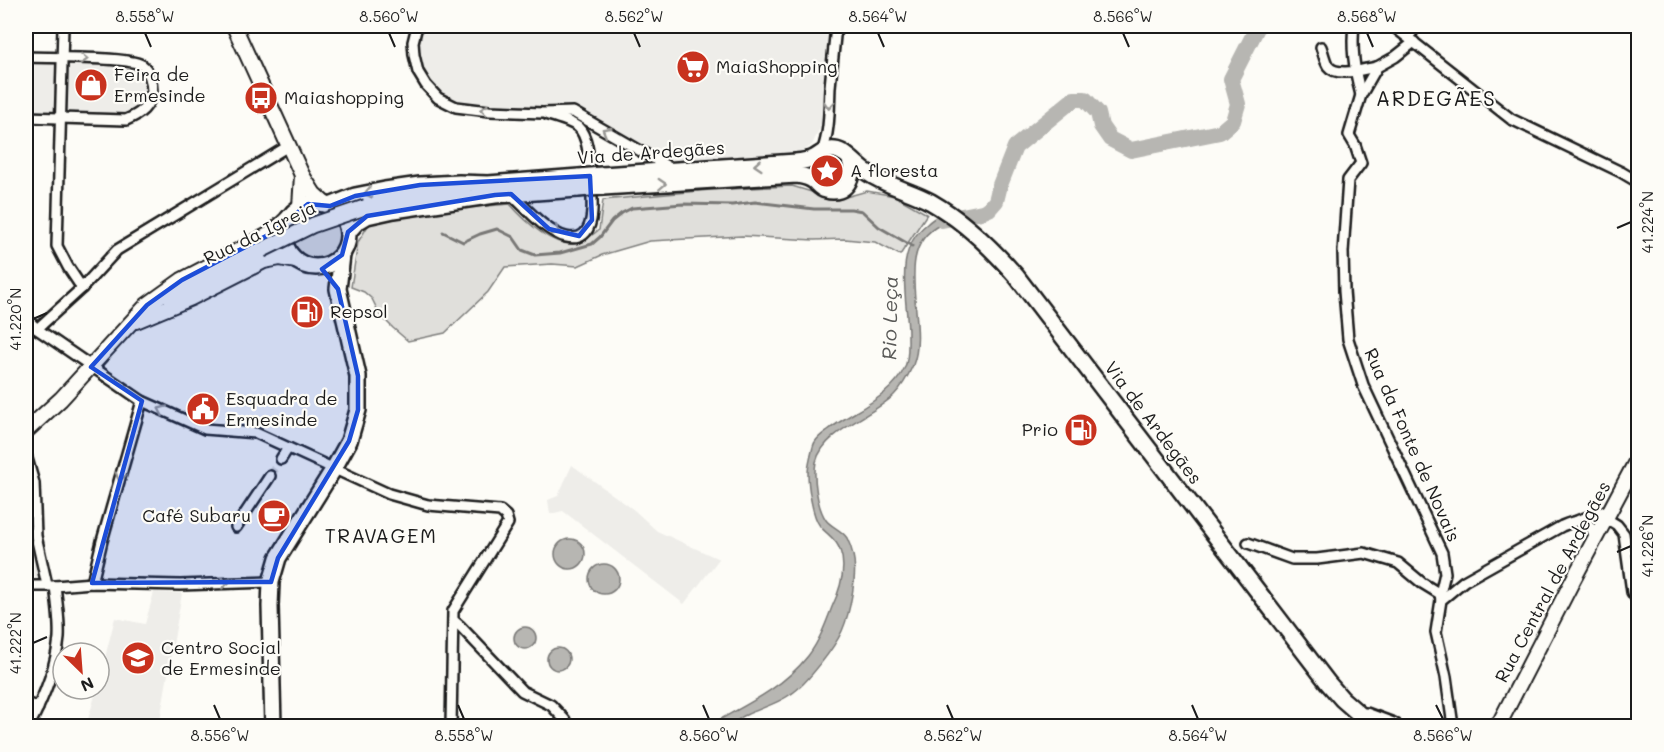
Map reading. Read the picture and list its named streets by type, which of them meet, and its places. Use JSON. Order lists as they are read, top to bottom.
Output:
{
  "streets": {
    "main road": ["Via de Ardegães", "Rua da Igreja", "Rua Central de Ardegães"],
    "street": ["Rua da Fonte de Novais"]
  },
  "crossings": [
    ["Via de Ardegães", "Rua da Igreja"]
  ],
  "districts": ["ARDEGÃES", "TRAVAGEM"],
  "water": ["Rio Leça"],
  "places": {
    "supermarket": ["MaiaShopping"],
    "shop": ["Feira de Ermesinde"],
    "bus stop": ["Maiashopping"],
    "place": ["A floresta"],
    "fuel station": ["Repsol", "Prio"],
    "public building": ["Esquadra de Ermesinde"],
    "cafe": ["Café Subaru"],
    "school or university": ["Centro Social de Ermesinde"]
  },
  "north": "bottom right",
  "coordinates": [
    "8.558°W",
    "8.560°W",
    "8.562°W",
    "8.564°W",
    "8.566°W",
    "8.568°W",
    "41.224°N",
    "41.220°N",
    "41.226°N",
    "41.222°N",
    "8.556°W"
  ]
}
